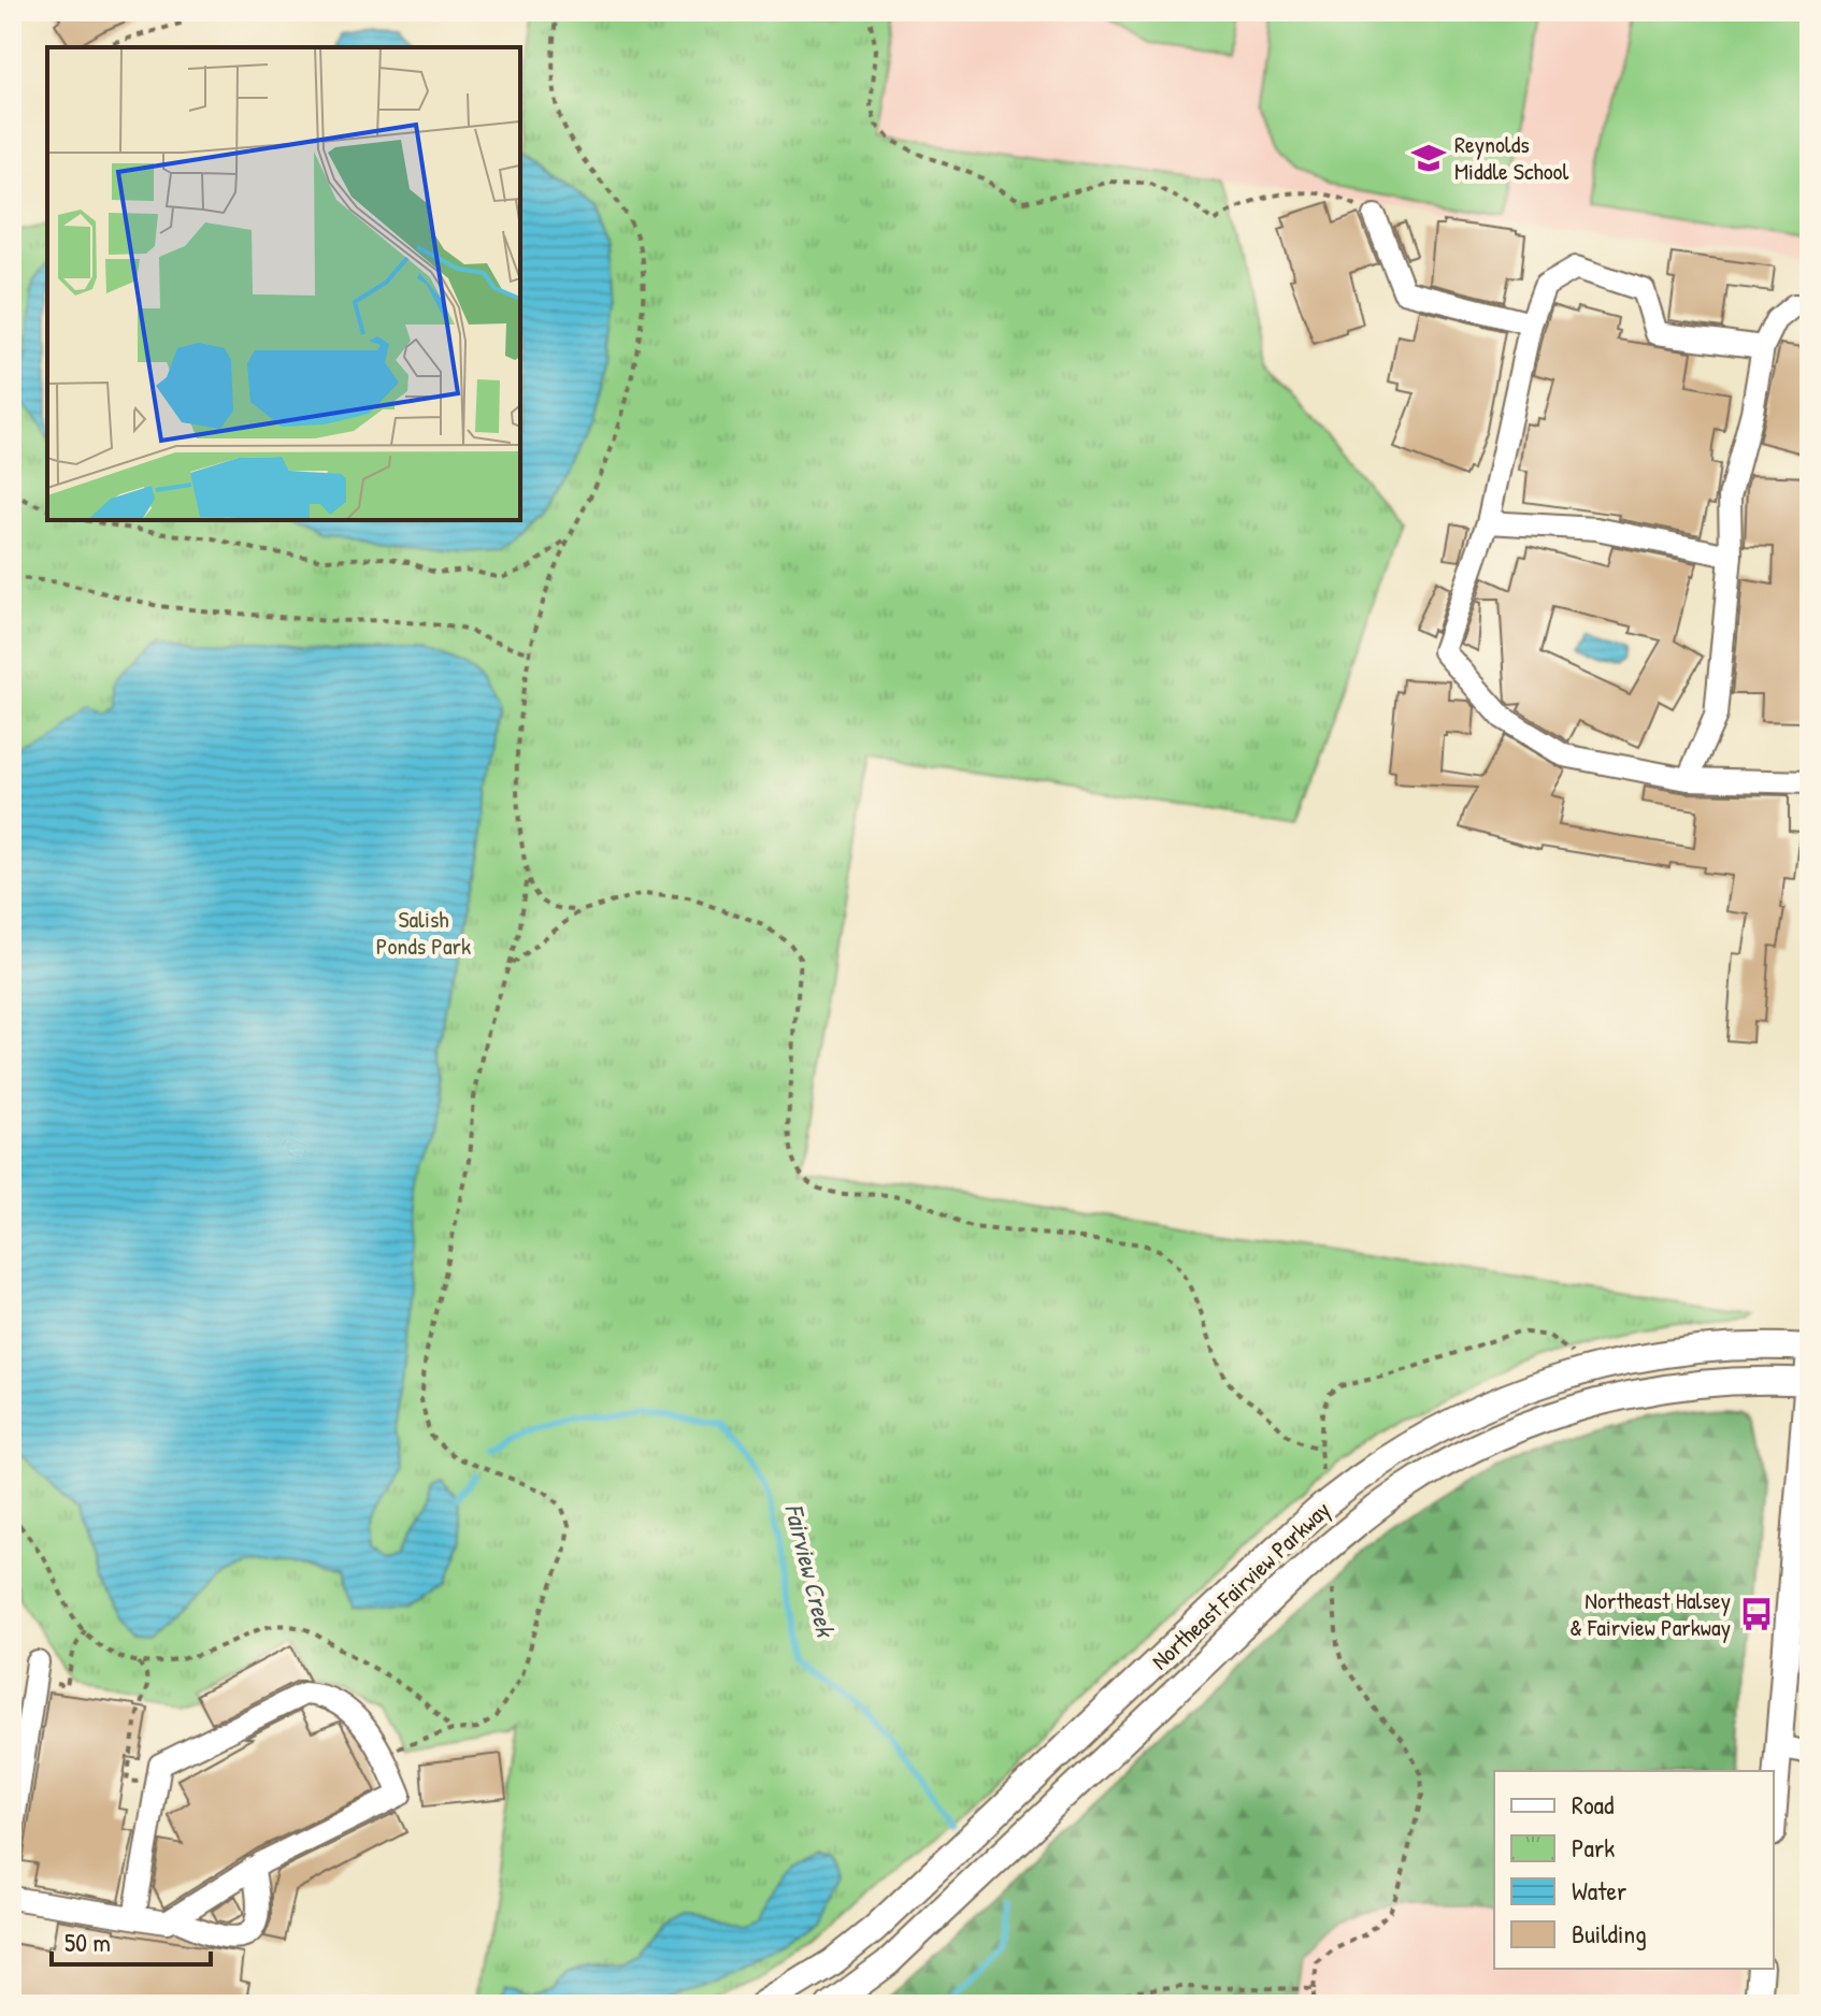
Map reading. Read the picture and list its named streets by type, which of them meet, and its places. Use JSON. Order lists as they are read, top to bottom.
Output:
{
  "streets": {
    "main road": ["Northeast Fairview Parkway"]
  },
  "water": ["Fairview Creek"],
  "parks": ["Salish Ponds Park"],
  "places": {
    "school or university": ["Reynolds Middle School"],
    "bus stop": ["Northeast Halsey & Fairview Parkway"]
  },
  "legend": [
    "Road",
    "Park",
    "Water",
    "Building"
  ],
  "scale_bar": "50 m"
}
